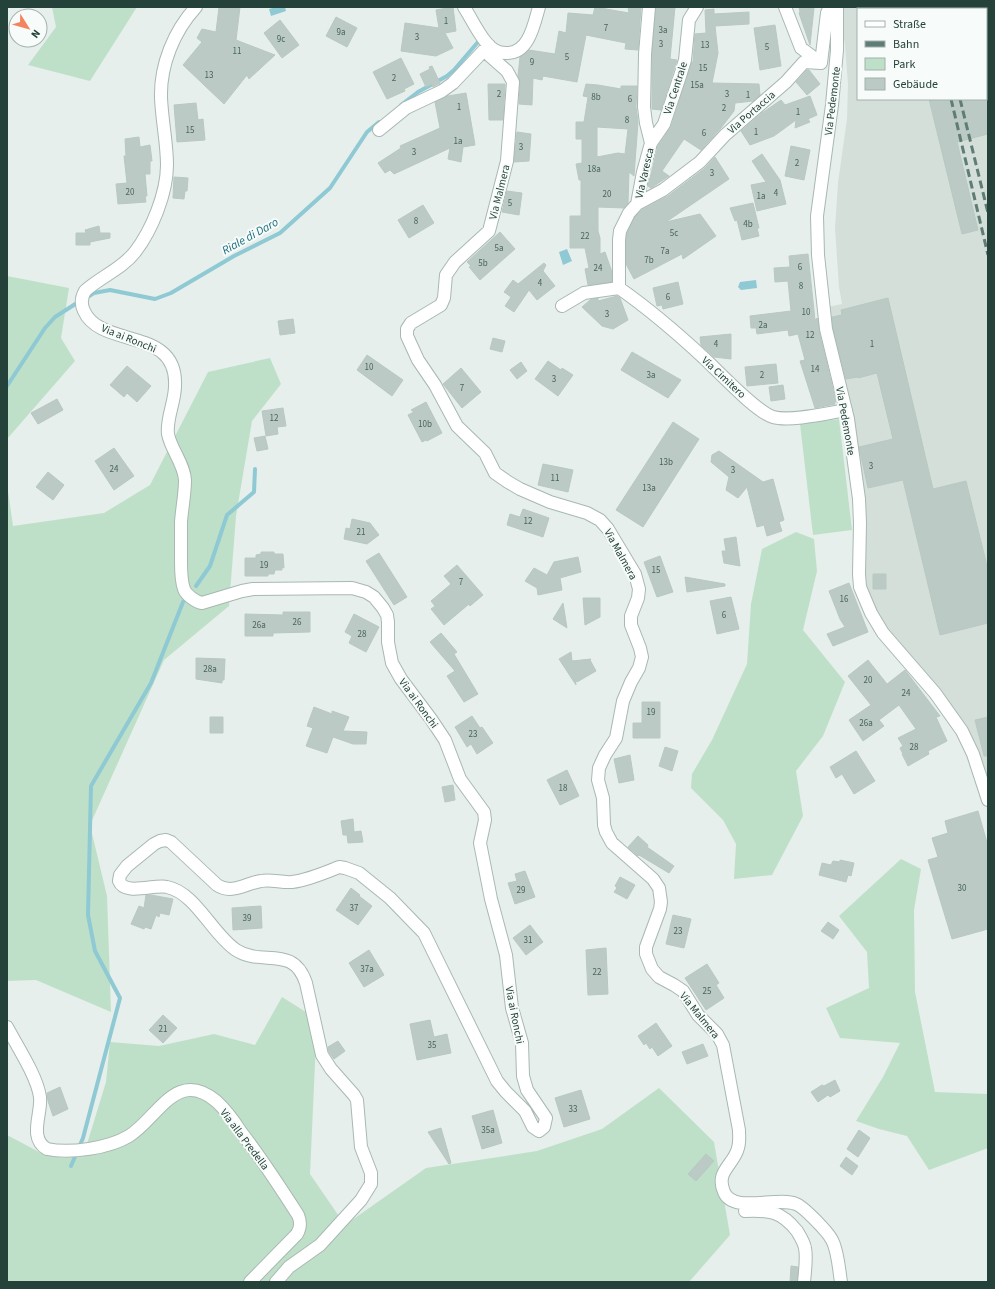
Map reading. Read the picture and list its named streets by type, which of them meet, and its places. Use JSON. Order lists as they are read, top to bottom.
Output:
{
  "streets": {
    "street": [
      "Via Centrale",
      "Via Pedemonte",
      "Via Portaccia",
      "Via Varesca",
      "Via Malmera",
      "Via ai Ronchi",
      "Via Cimitero",
      "Via alla Predella"
    ]
  },
  "crossings": [
    ["Via Centrale", "Via Varesca"],
    ["Via Pedemonte", "Via Cimitero"],
    ["Via Portaccia", "Via Varesca"],
    ["Via Varesca", "Via Cimitero"]
  ],
  "water": ["Riale di Daro"],
  "house_numbers": [
    "1",
    "7",
    "3a",
    "9a",
    "3",
    "9c",
    "3",
    "13",
    "5",
    "11",
    "5",
    "9",
    "15",
    "13",
    "2",
    "15a",
    "2",
    "3",
    "1",
    "8b",
    "6",
    "1",
    "2",
    "1",
    "8",
    "15",
    "1",
    "6",
    "1a",
    "3",
    "3",
    "2",
    "18a",
    "3",
    "20",
    "4",
    "20",
    "1a",
    "5",
    "8",
    "4b",
    "5c",
    "22",
    "5a",
    "7a",
    "7b",
    "5b",
    "6",
    "24",
    "4",
    "8",
    "6",
    "10",
    "3",
    "2a",
    "12",
    "4",
    "1",
    "10",
    "14",
    "3a",
    "2",
    "3",
    "7",
    "12",
    "10b",
    "13b",
    "3",
    "24",
    "3",
    "11",
    "13a",
    "12",
    "21",
    "19",
    "15",
    "7",
    "16",
    "6",
    "26",
    "26a",
    "28",
    "28a",
    "20",
    "24",
    "19",
    "26a",
    "23",
    "28",
    "18",
    "30",
    "29",
    "37",
    "39",
    "23",
    "31",
    "37a",
    "22",
    "25",
    "21",
    "35",
    "33",
    "35a"
  ],
  "legend": [
    "Straße",
    "Bahn",
    "Park",
    "Gebäude"
  ],
  "north": "bottom right"
}
